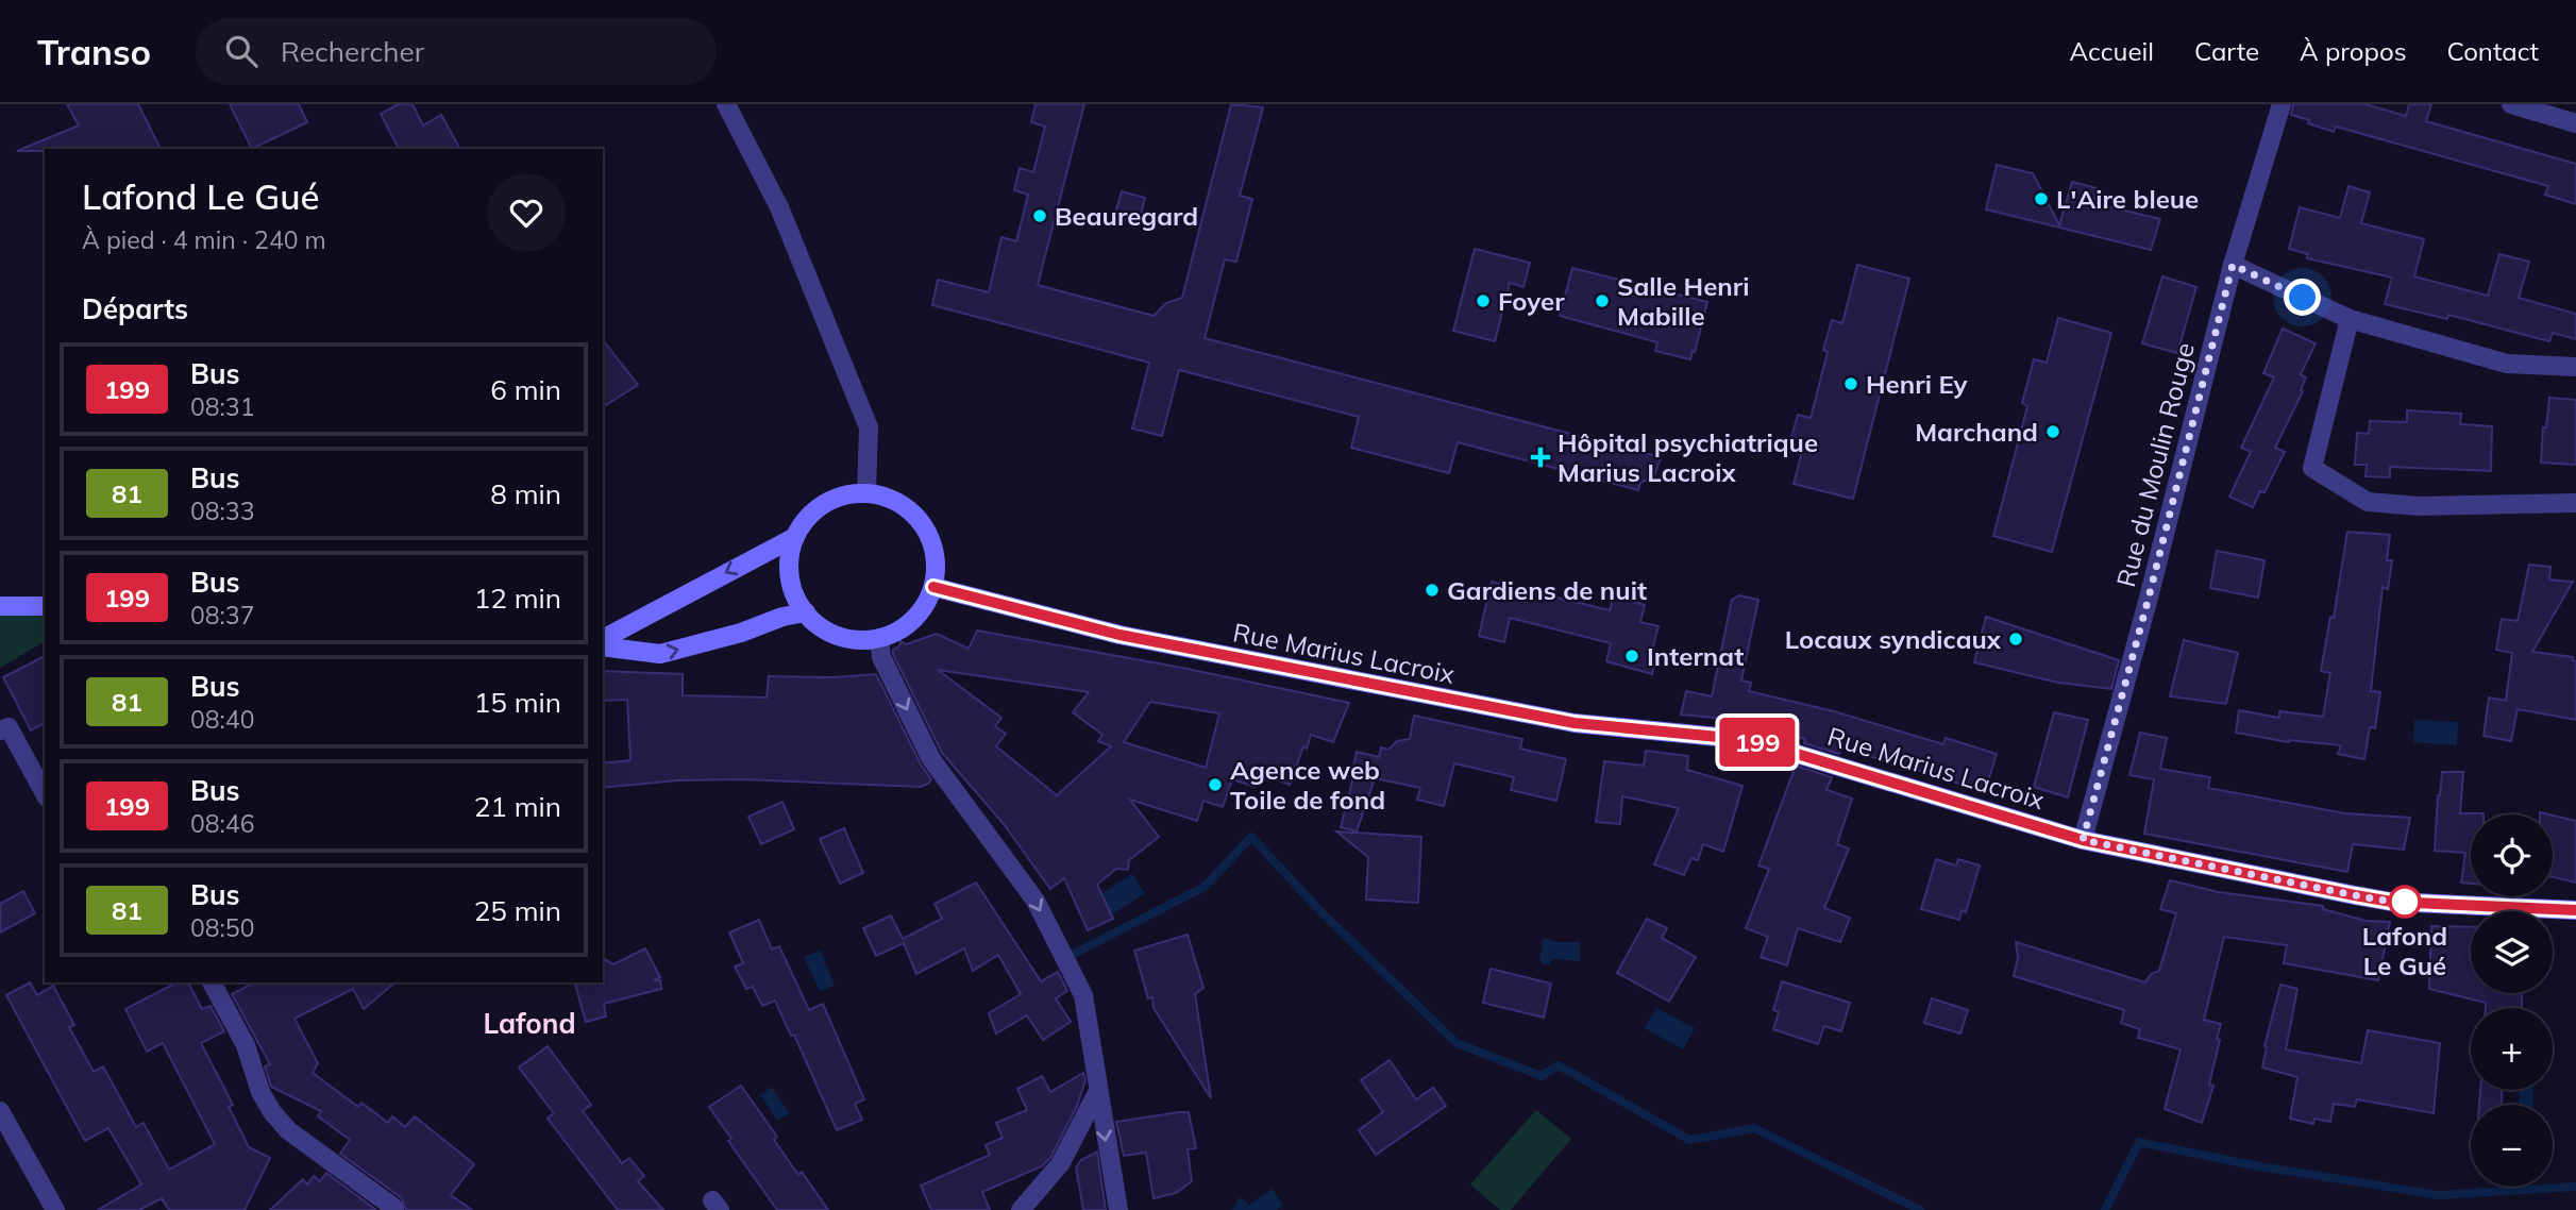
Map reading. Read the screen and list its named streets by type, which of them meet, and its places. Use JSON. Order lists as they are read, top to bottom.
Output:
{
  "streets": {
    "main road": ["Rue Marius Lacroix"],
    "street": ["Rue du Moulin Rouge"]
  },
  "crossings": [
    ["Rue du Moulin Rouge", "Rue Marius Lacroix"]
  ],
  "districts": ["Lafond"],
  "places": {
    "other": [
      "L'Aire bleue",
      "Beauregard",
      "Foyer",
      "Salle Henri Mabille",
      "Henri Ey",
      "Marchand",
      "Gardiens de nuit",
      "Locaux syndicaux",
      "Internat",
      "Agence web Toile de fond",
      "Lafond Le Gué"
    ],
    "health": ["Hôpital psychiatrique Marius Lacroix"]
  },
  "lines": ["bus line 199"],
  "page": {
    "header": "Transo",
    "search": "Rechercher",
    "nav": [
      "Accueil",
      "Carte",
      "À propos",
      "Contact"
    ],
    "on_map": "199",
    "heading": [
      ["Lafond Le Gué", "À pied · 4 min · 240 m"],
      "Départs"
    ],
    "list": [
      {
        "mark": "199",
        "name": "Bus",
        "note": "08:31",
        "value": "6 min"
      },
      {
        "mark": "81",
        "name": "Bus",
        "note": "08:33",
        "value": "8 min"
      },
      {
        "mark": "199",
        "name": "Bus",
        "note": "08:37",
        "value": "12 min"
      },
      {
        "mark": "81",
        "name": "Bus",
        "note": "08:40",
        "value": "15 min"
      },
      {
        "mark": "199",
        "name": "Bus",
        "note": "08:46",
        "value": "21 min"
      },
      {
        "mark": "81",
        "name": "Bus",
        "note": "08:50",
        "value": "25 min"
      }
    ],
    "map_buttons": ["+", "−"]
  }
}
